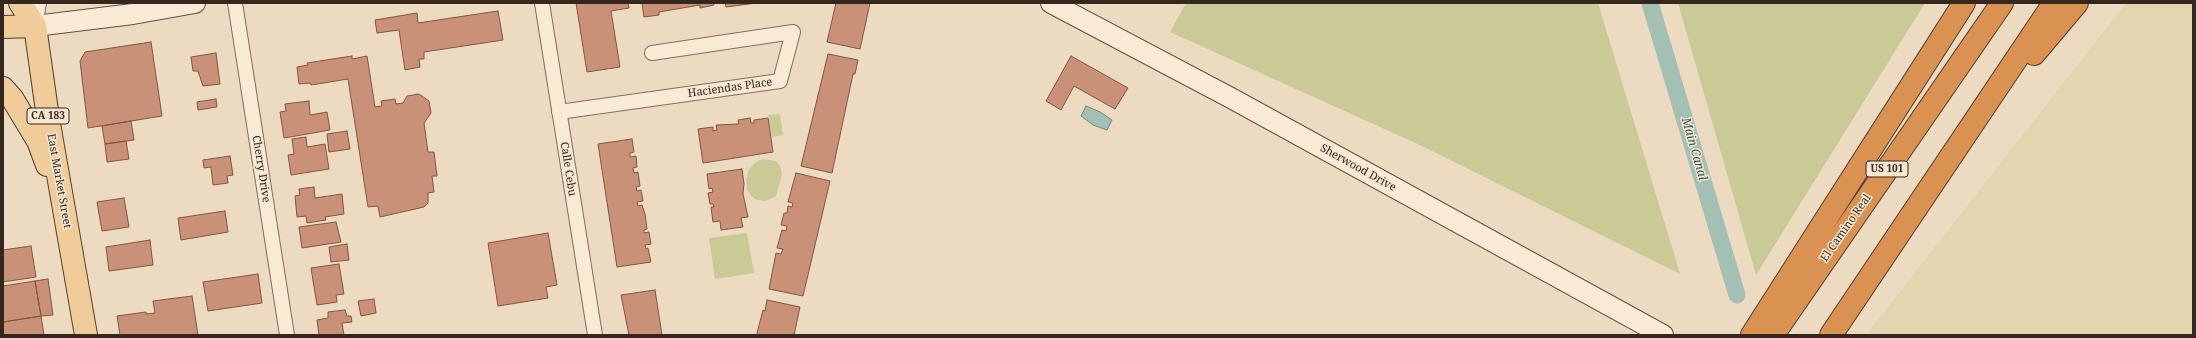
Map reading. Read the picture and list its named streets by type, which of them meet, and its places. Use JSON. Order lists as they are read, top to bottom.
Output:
{
  "streets": {
    "highway": ["US 101", "El Camino Real"],
    "main road": ["CA 183", "Sherwood Drive", "East Market Street"],
    "street": ["Haciendas Place", "Cherry Drive", "Calle Cebu"]
  },
  "crossings": [
    ["Haciendas Place", "Calle Cebu"],
    ["CA 183", "East Market Street"]
  ],
  "water": ["Main Canal"]
}
